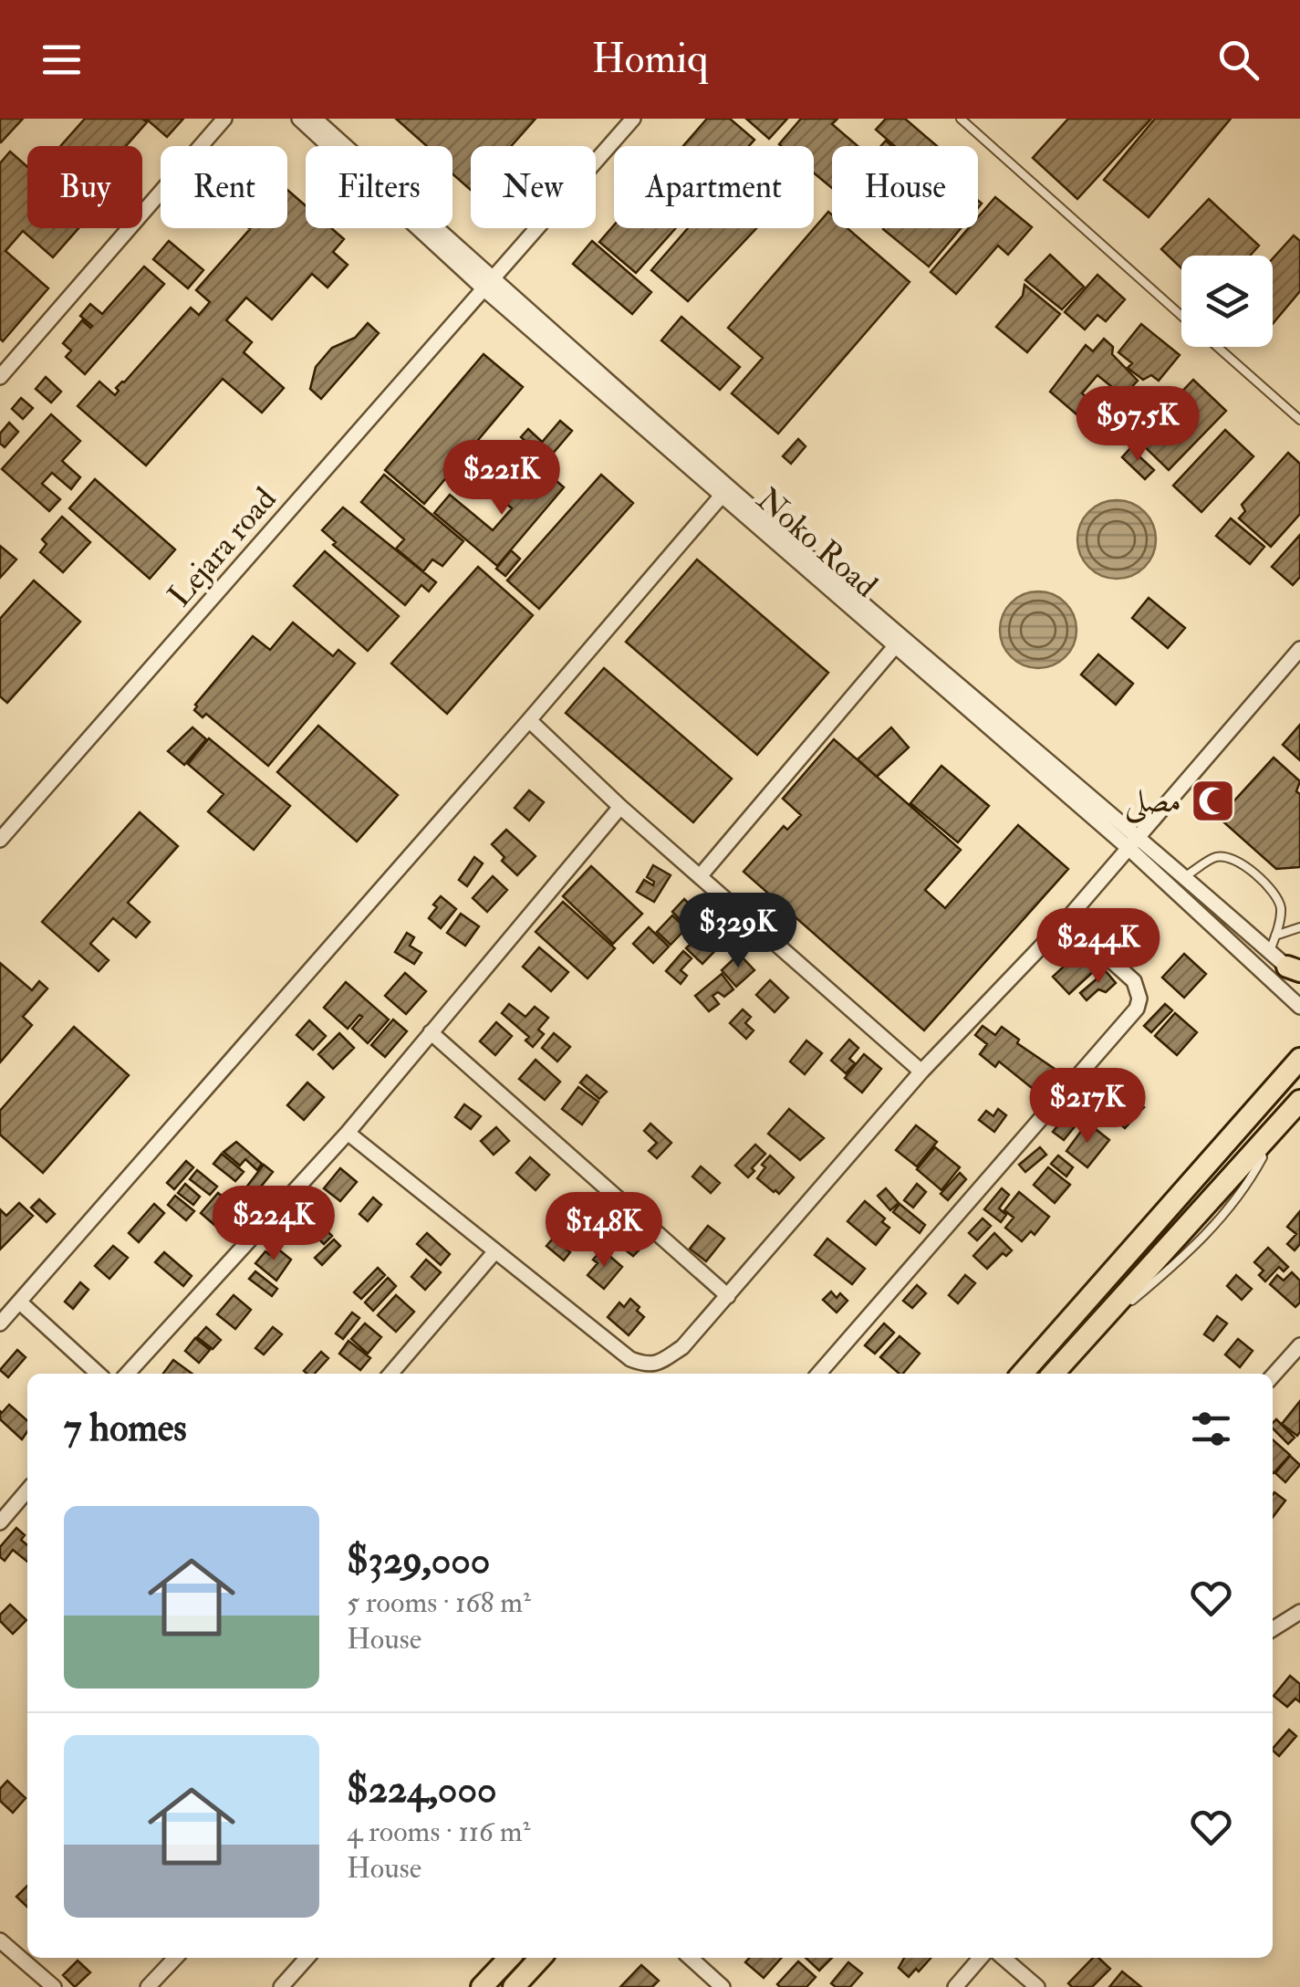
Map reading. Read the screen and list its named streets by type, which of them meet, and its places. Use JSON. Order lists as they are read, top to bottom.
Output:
{
  "streets": {
    "street": ["Noko Road", "Lejara road"]
  },
  "crossings": [
    ["Noko Road", "Lejara road"]
  ],
  "places": {
    "mosque": ["مصلى"]
  },
  "page": {
    "header": "Homiq",
    "chip": [
      "Buy",
      "Rent",
      "Filters",
      "New",
      "Apartment",
      "House"
    ],
    "price": [
      "$97.5K",
      "$221K",
      "$329K",
      "$244K",
      "$217K",
      "$224K",
      "$148K"
    ],
    "heading": "7 homes",
    "list": [
      {
        "name": "$329,000",
        "note": "5 rooms · 168 m² · House"
      },
      {
        "name": "$224,000",
        "note": "4 rooms · 116 m² · House"
      }
    ]
  }
}
